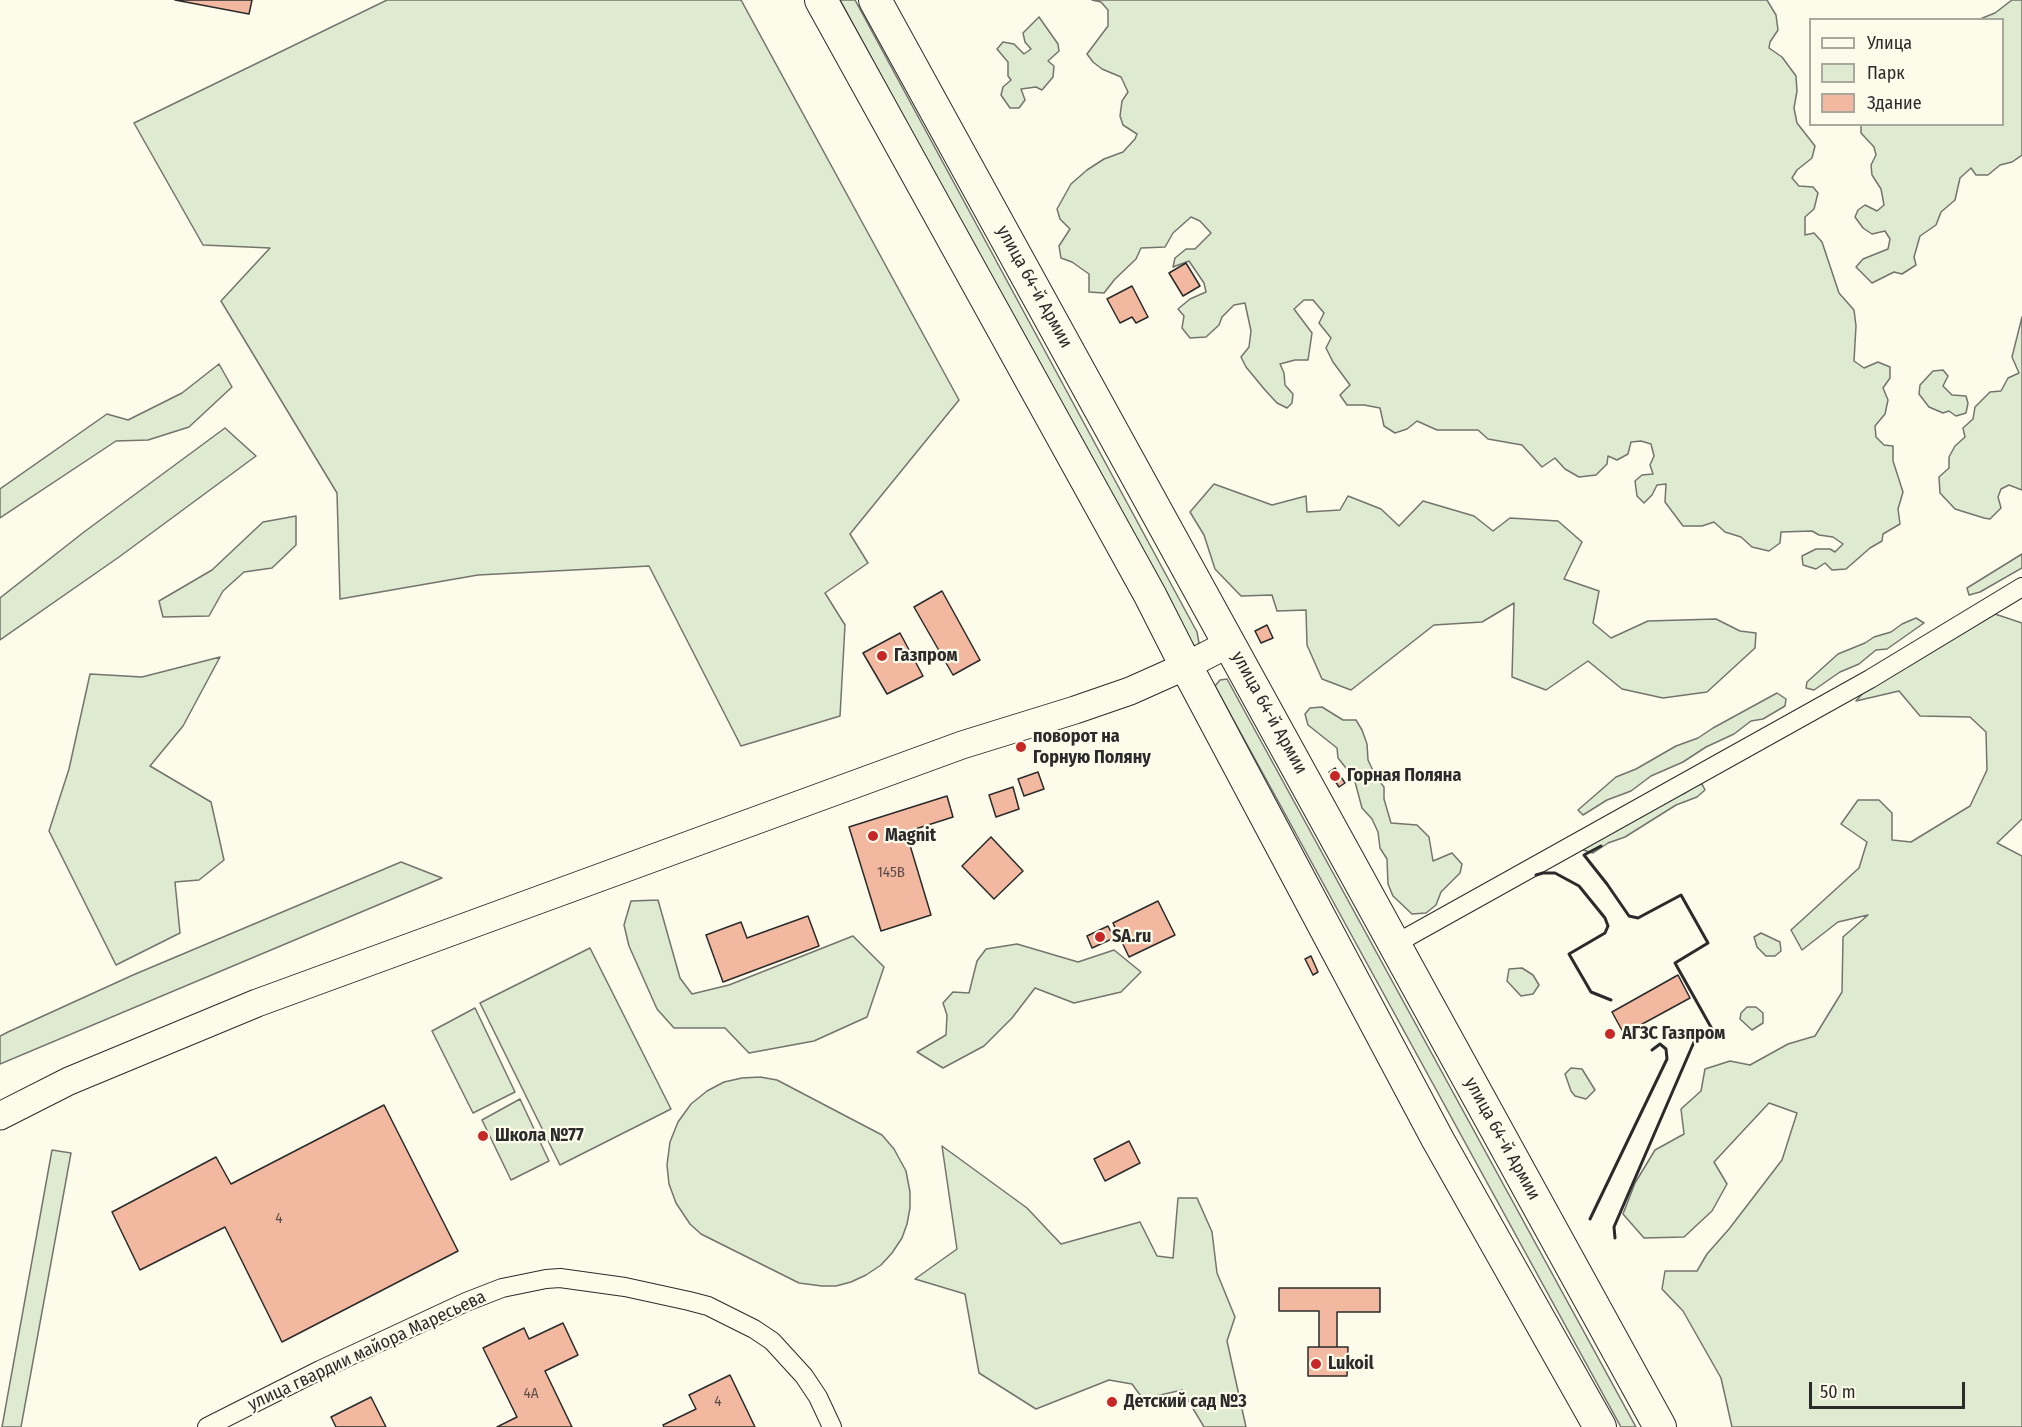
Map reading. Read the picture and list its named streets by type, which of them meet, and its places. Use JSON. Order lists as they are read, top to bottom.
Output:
{
  "streets": {
    "highway": ["улица 64-й Армии"],
    "street": ["улица гвардии майора Маресьева"]
  },
  "places": [
    "Газпром",
    "поворот на Горную Поляну",
    "Горная Поляна",
    "Magnit",
    "SA.ru",
    "АГЗС Газпром",
    "Школа №77",
    "Lukoil",
    "Детский сад №3"
  ],
  "house_numbers": [
    "145В",
    "4",
    "4А",
    "4"
  ],
  "legend": ["Улица", "Парк", "Здание"],
  "scale_bar": "50 m"
}
